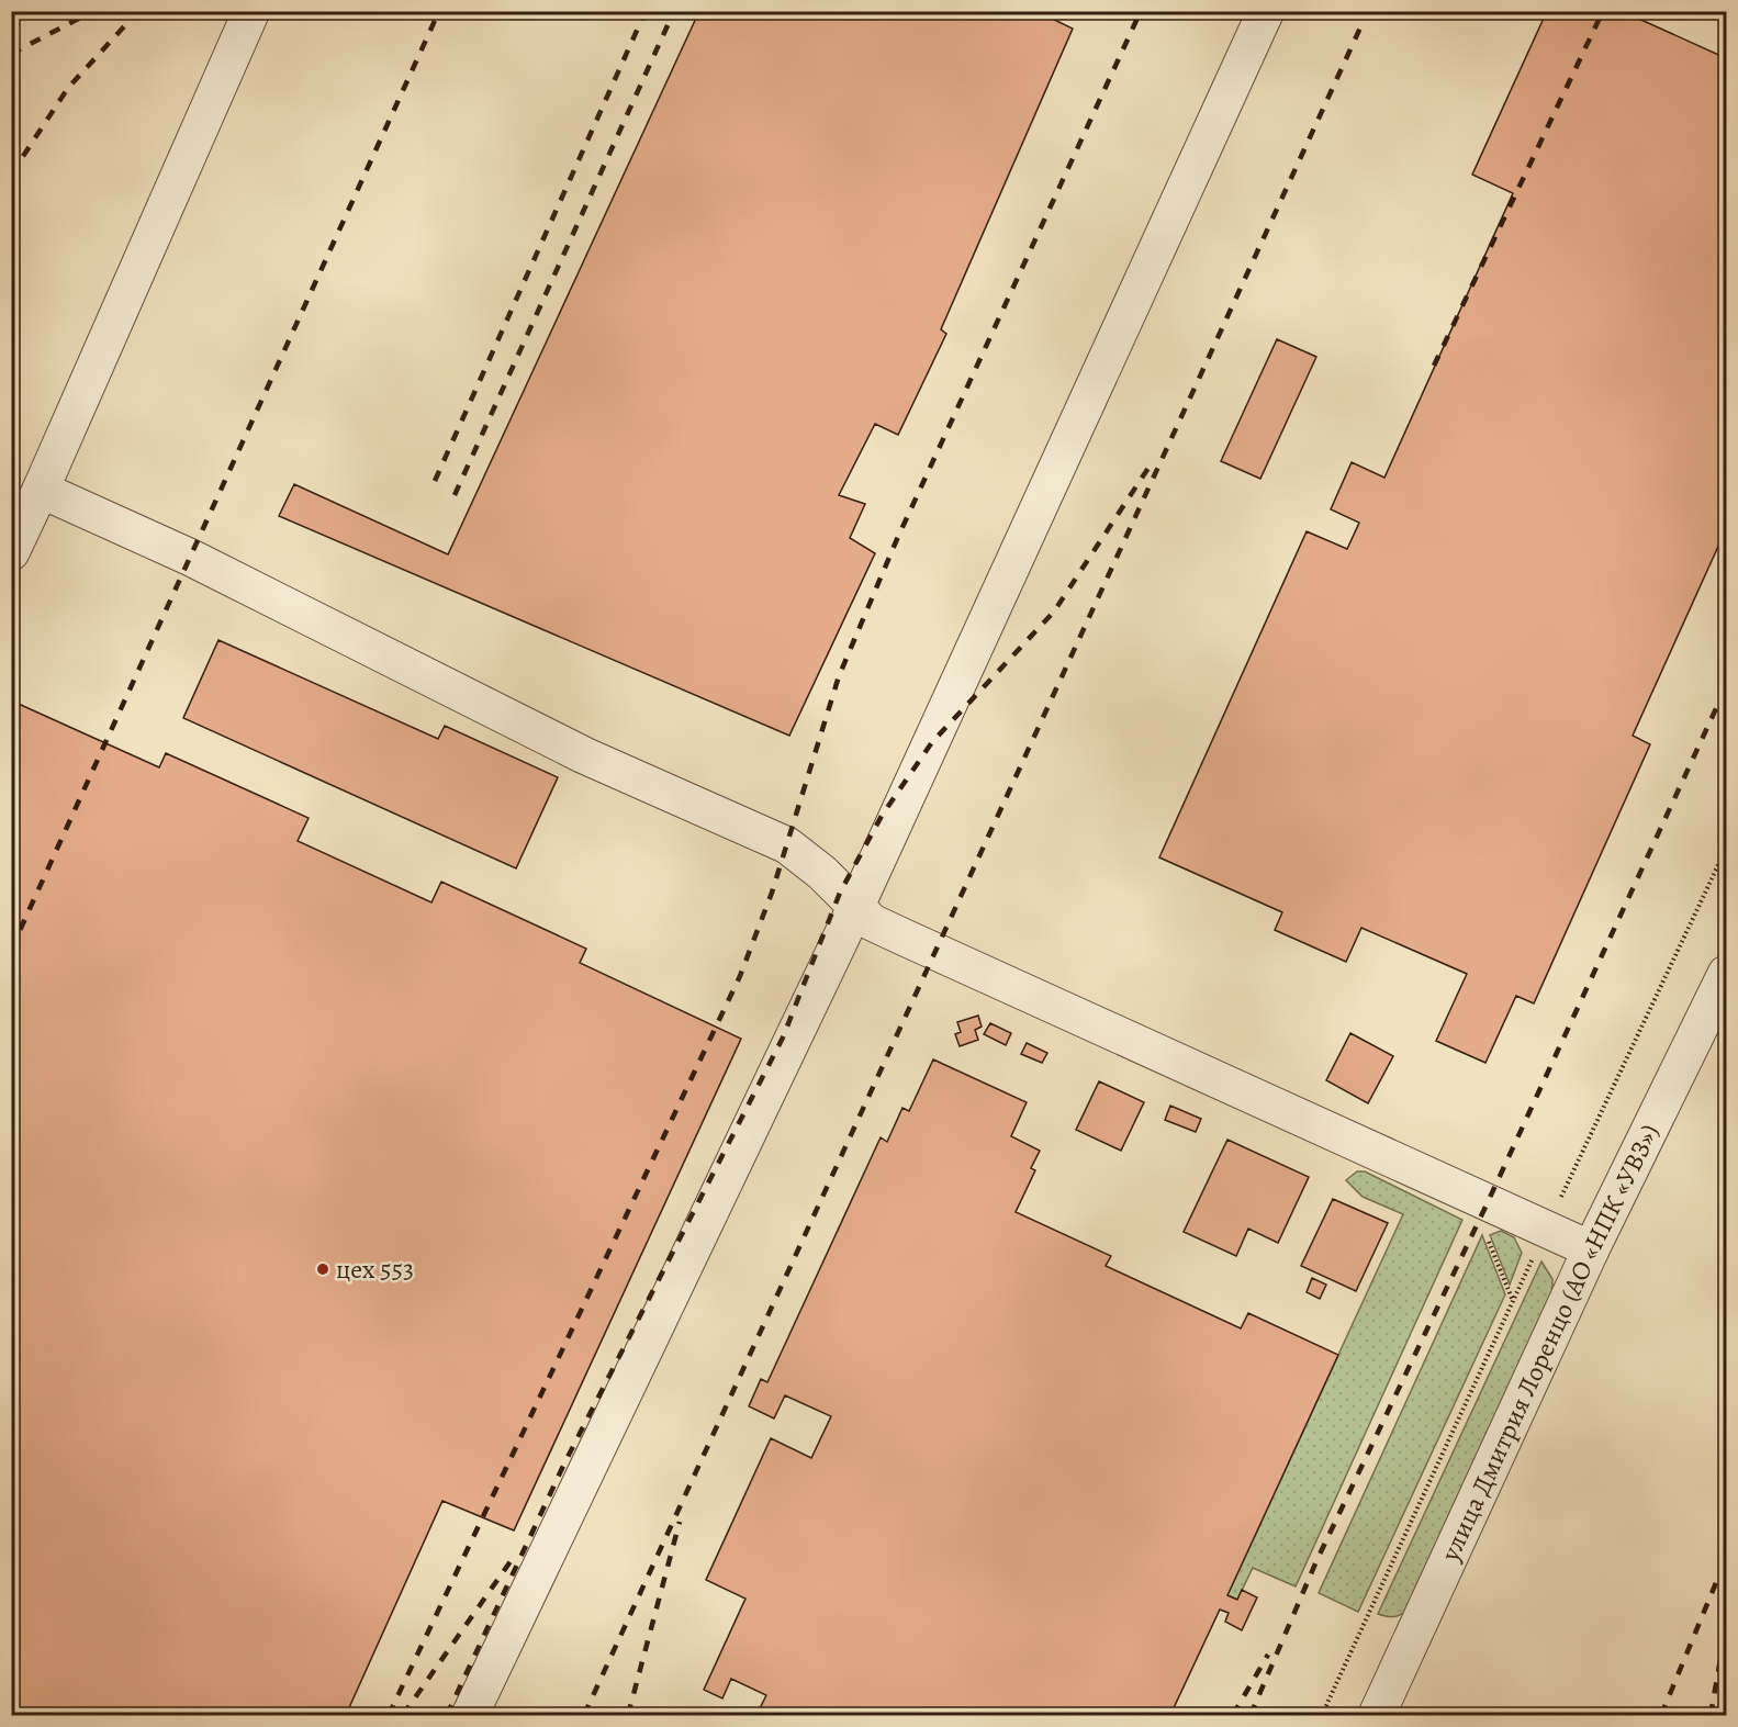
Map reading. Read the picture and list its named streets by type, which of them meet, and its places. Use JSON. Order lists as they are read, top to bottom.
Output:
{
  "streets": {
    "lane": ["улица Дмитрия Лоренцо (АО «НПК «УВЗ»)"]
  },
  "places": ["цех 553"]
}
